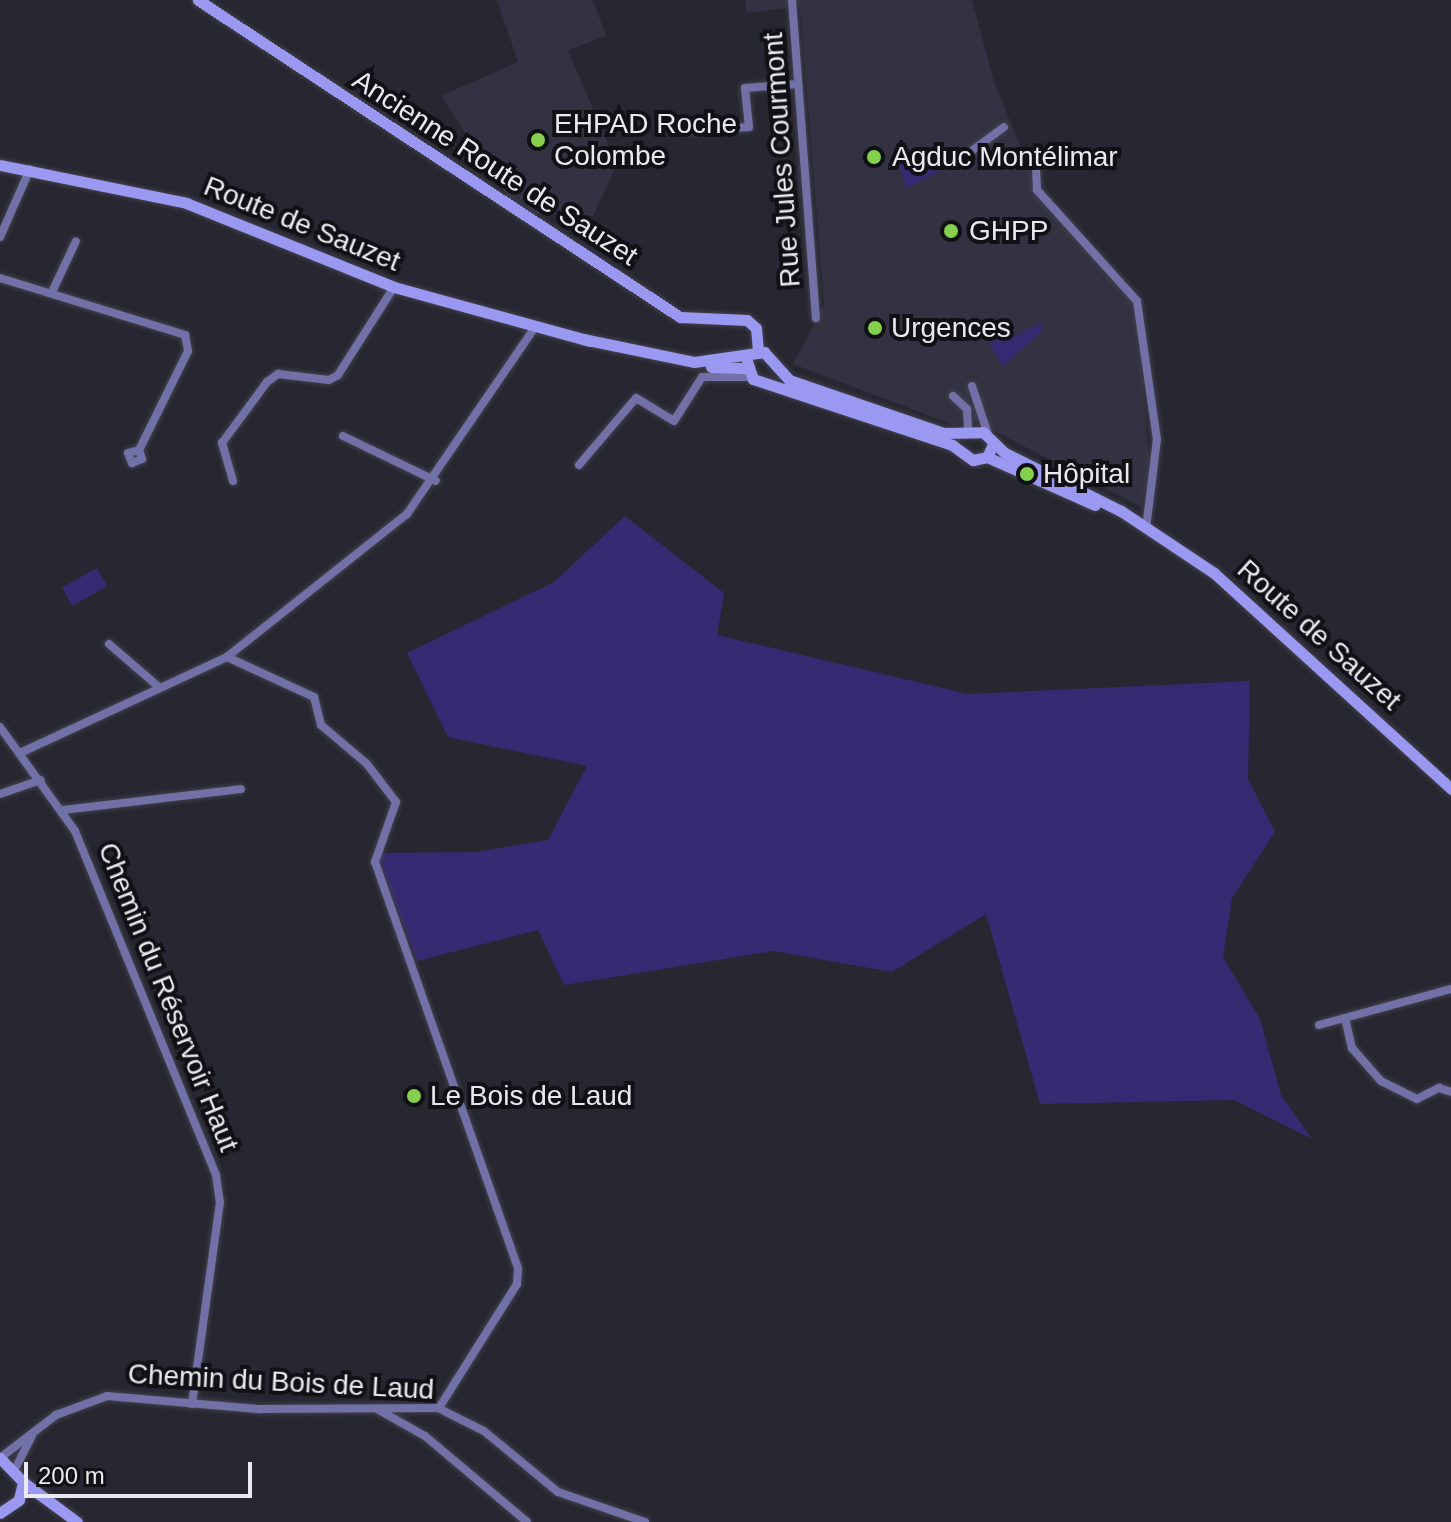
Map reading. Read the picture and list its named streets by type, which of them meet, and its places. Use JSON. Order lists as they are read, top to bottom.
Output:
{
  "streets": {
    "main road": ["Ancienne Route de Sauzet", "Route de Sauzet"],
    "street": ["Rue Jules Courmont", "Chemin du Réservoir Haut", "Chemin du Bois de Laud"]
  },
  "crossings": [
    ["Ancienne Route de Sauzet", "Route de Sauzet"],
    ["Chemin du Réservoir Haut", "Chemin du Bois de Laud"]
  ],
  "places": [
    "EHPAD Roche Colombe",
    "Agduc Montélimar",
    "GHPP",
    "Urgences",
    "Hôpital",
    "Le Bois de Laud"
  ],
  "scale_bar": "200 m"
}
